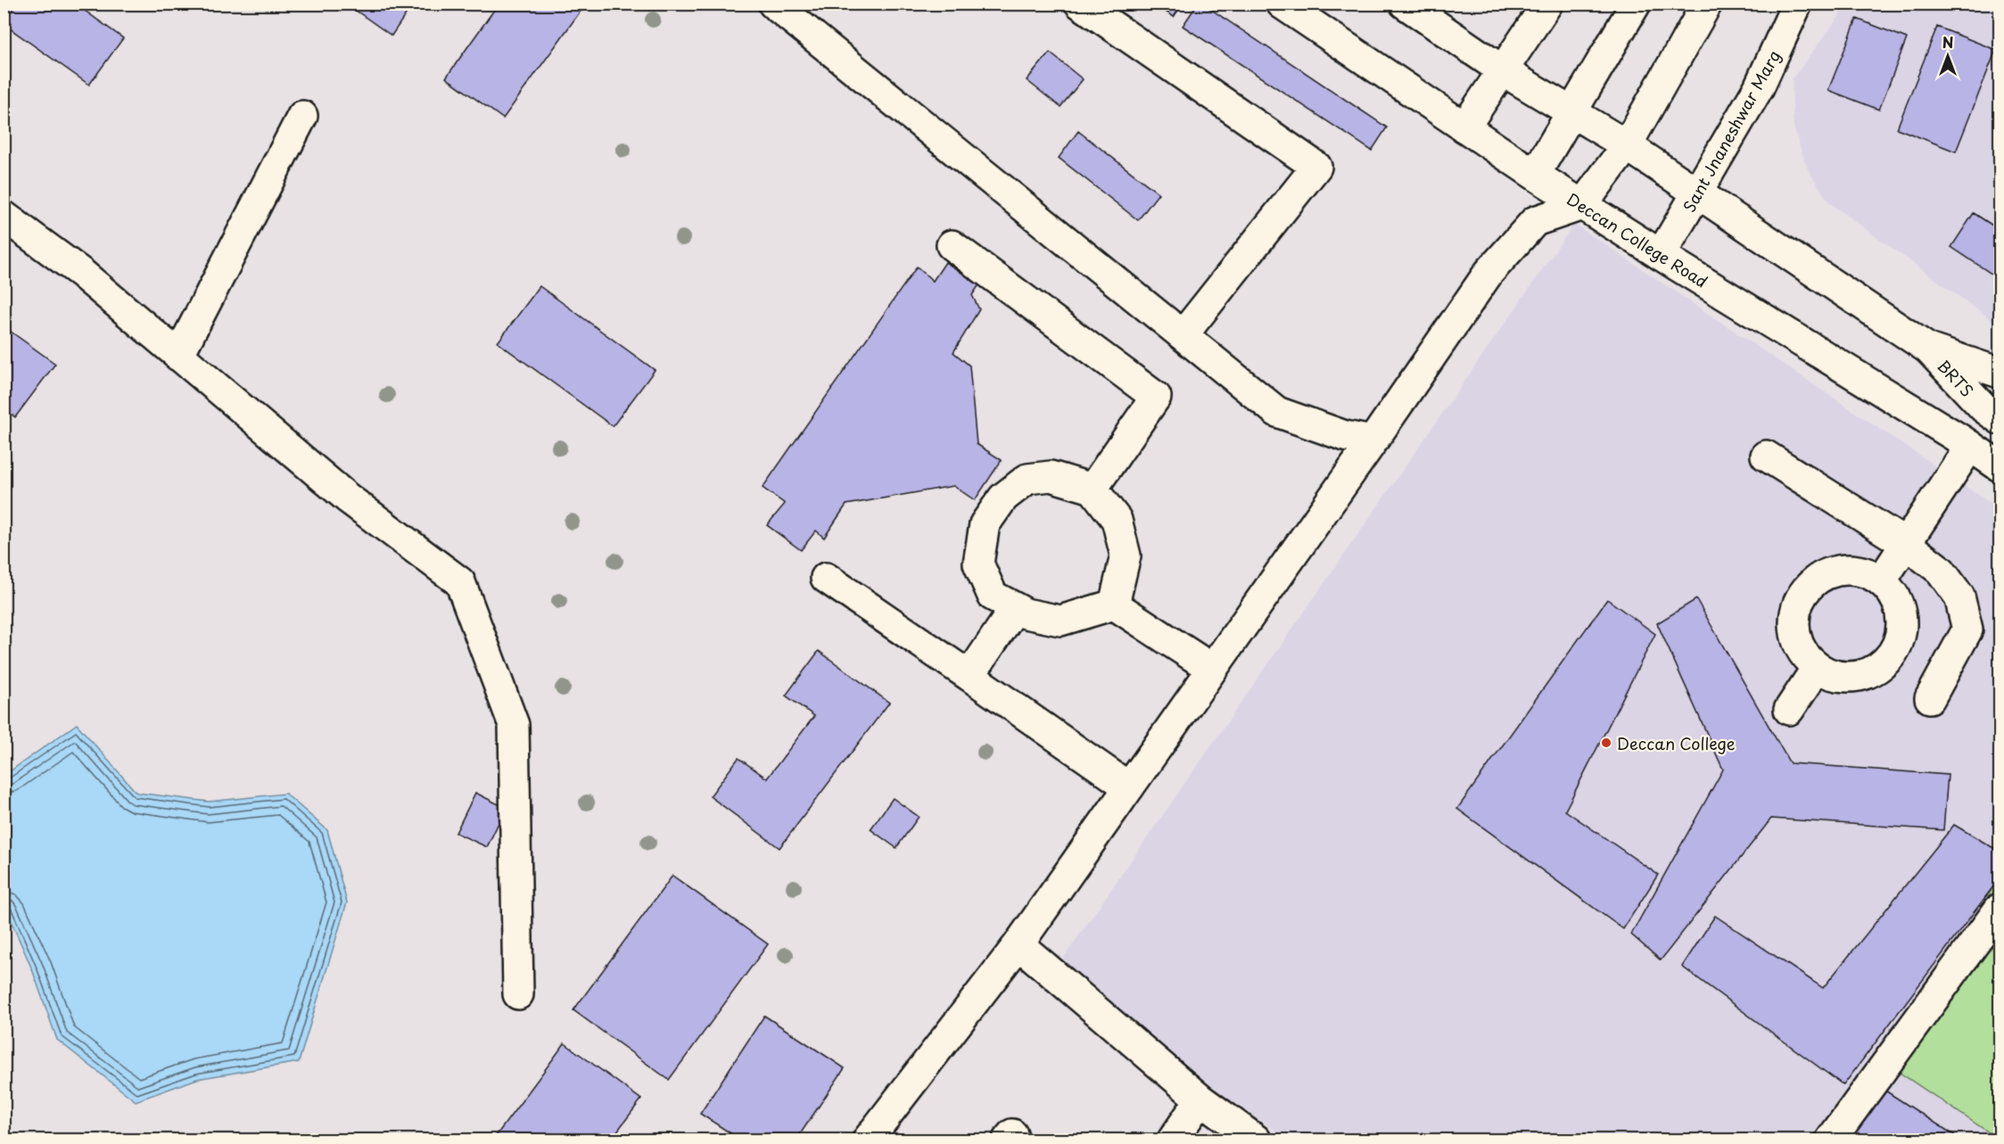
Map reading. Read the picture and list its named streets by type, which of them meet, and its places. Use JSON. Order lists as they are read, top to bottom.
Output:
{
  "streets": {
    "main road": ["Sant Jnaneshwar Marg", "Deccan College Road", "BRTS"]
  },
  "crossings": [
    ["Sant Jnaneshwar Marg", "Deccan College Road"]
  ],
  "places": ["Deccan College"],
  "north": "top"
}
